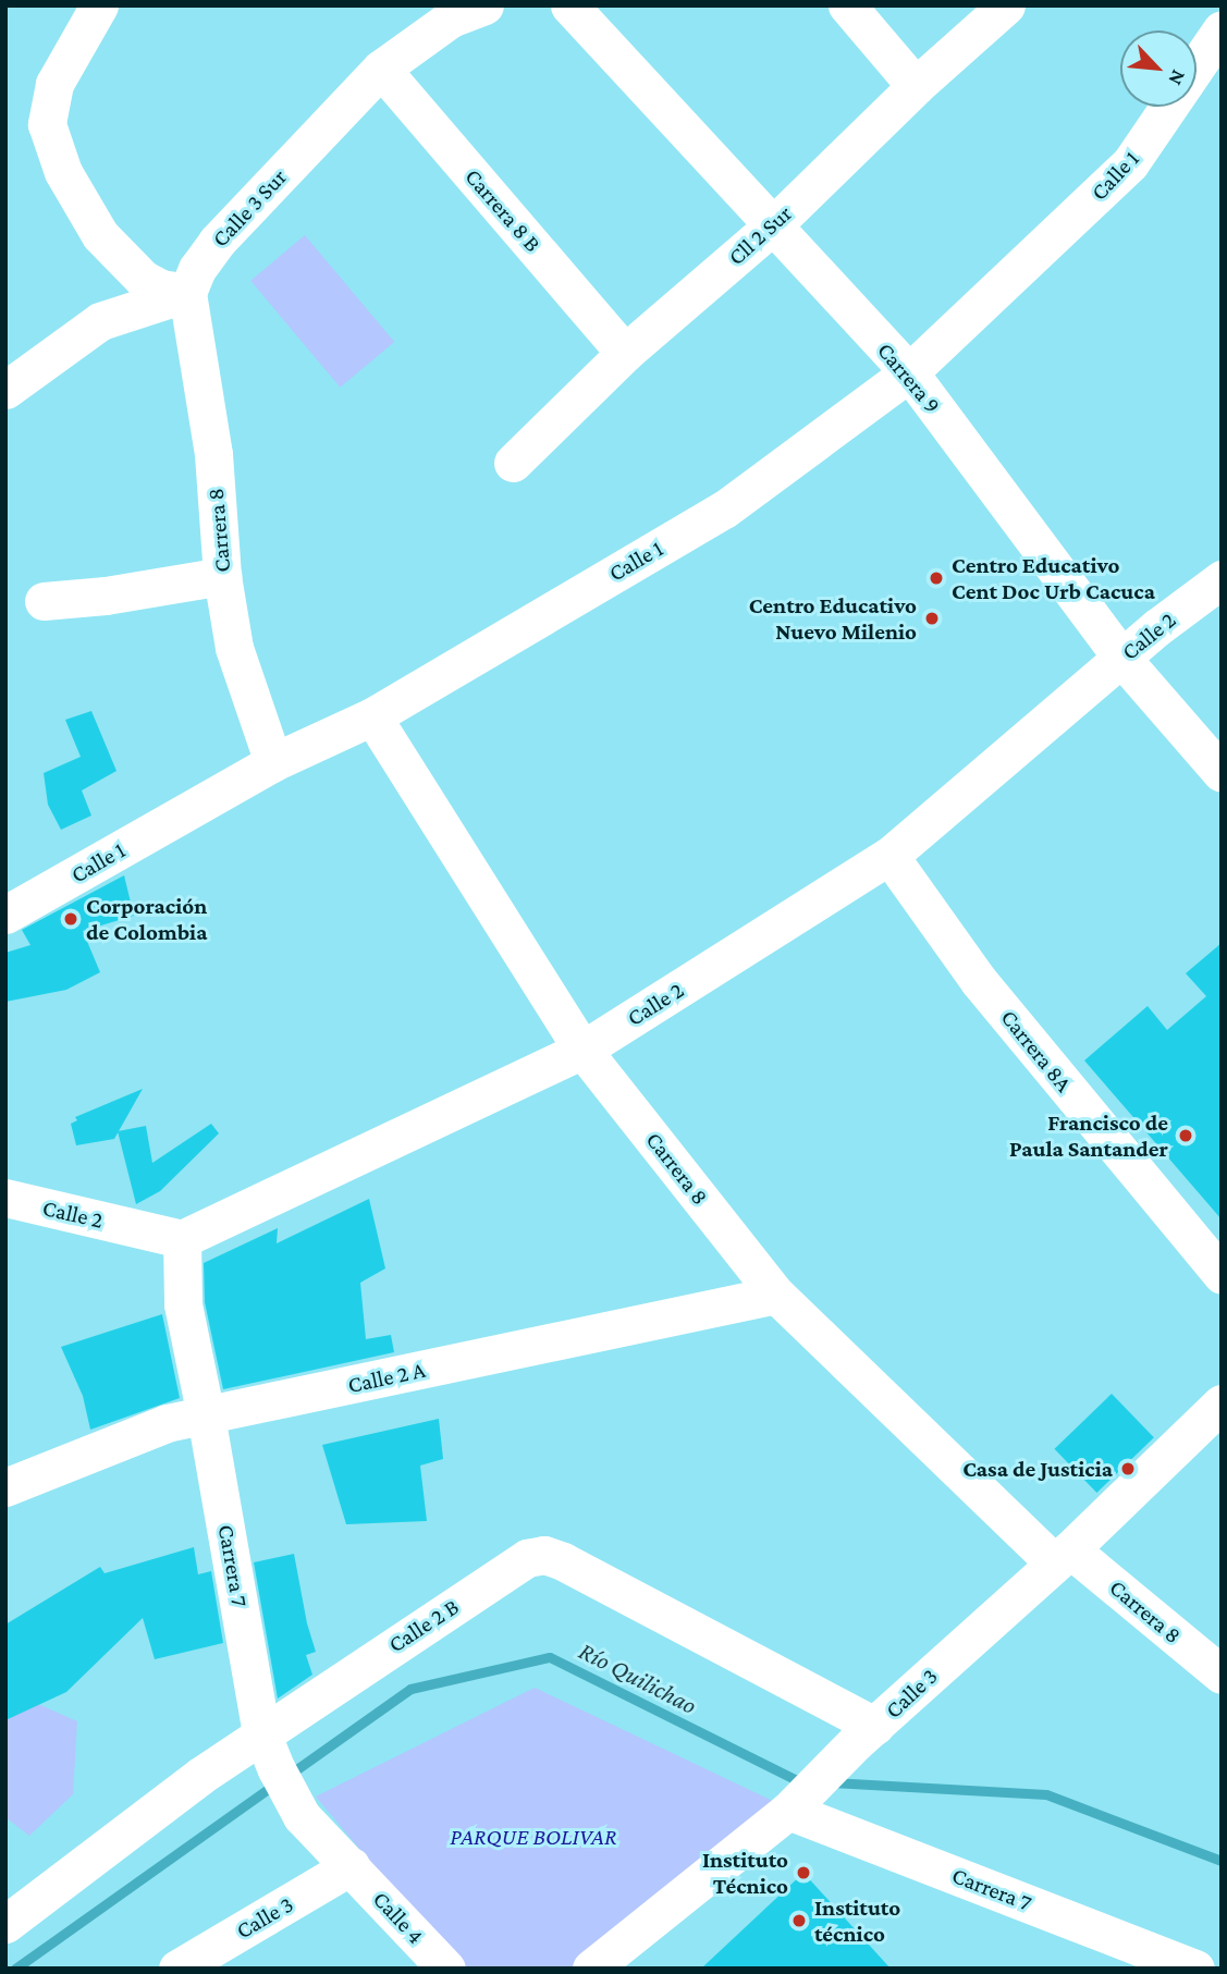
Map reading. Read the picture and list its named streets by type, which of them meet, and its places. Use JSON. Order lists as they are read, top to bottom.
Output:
{
  "streets": {
    "street": [
      "Calle 1",
      "Calle 3 Sur",
      "Carrera 8 B",
      "Cll 2 Sur",
      "Carrera 9",
      "Carrera 8",
      "Calle 2",
      "Carrera 8A",
      "Calle 2 A",
      "Carrera 7",
      "Calle 2 B",
      "Calle 3",
      "Calle 4"
    ]
  },
  "crossings": [
    ["Calle 1", "Carrera 9"],
    ["Calle 1", "Carrera 8"],
    ["Calle 3 Sur", "Carrera 8 B"],
    ["Calle 3 Sur", "Carrera 8"],
    ["Carrera 8 B", "Cll 2 Sur"],
    ["Cll 2 Sur", "Carrera 9"],
    ["Carrera 9", "Calle 2"],
    ["Carrera 8", "Calle 2"],
    ["Carrera 8", "Calle 2 A"],
    ["Carrera 8", "Calle 3"],
    ["Calle 2", "Carrera 8A"],
    ["Calle 2", "Carrera 7"],
    ["Calle 2 A", "Carrera 7"],
    ["Carrera 7", "Calle 2 B"],
    ["Carrera 7", "Calle 3"],
    ["Carrera 7", "Calle 4"],
    ["Calle 2 B", "Calle 3"],
    ["Calle 3", "Calle 4"]
  ],
  "water": ["Río Quilichao"],
  "parks": ["PARQUE BOLIVAR"],
  "places": [
    "Centro Educativo Cent Doc Urb Cacuca",
    "Centro Educativo Nuevo Milenio",
    "Corporación de Colombia",
    "Francisco de Paula Santander",
    "Casa de Justicia",
    "Instituto Técnico",
    "Instituto técnico"
  ],
  "north": "bottom right"
}
